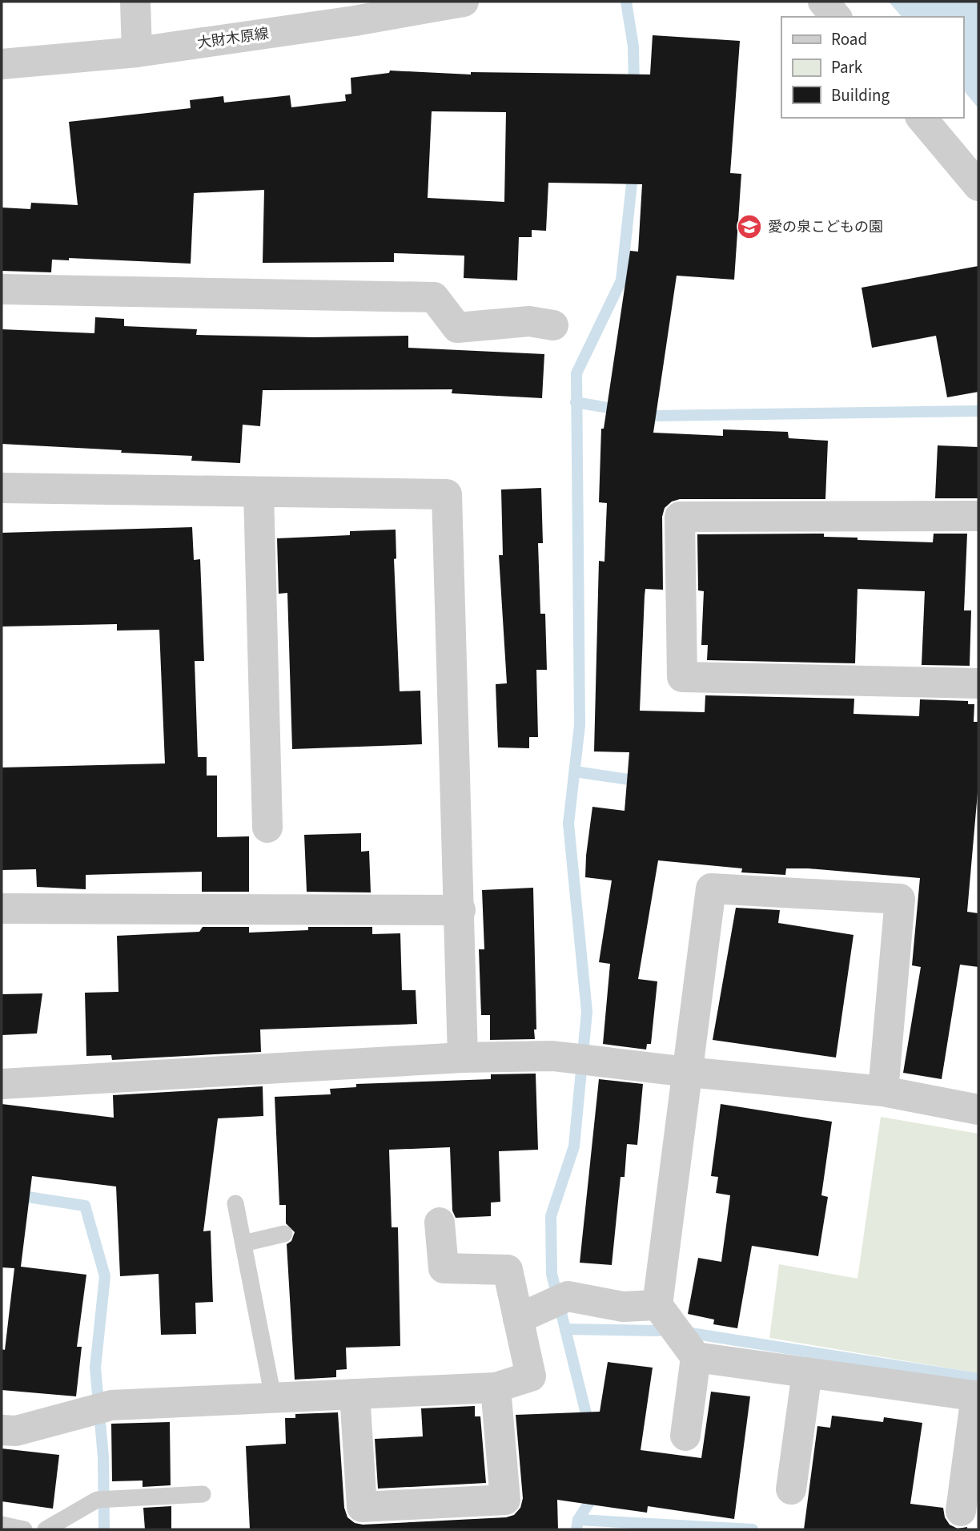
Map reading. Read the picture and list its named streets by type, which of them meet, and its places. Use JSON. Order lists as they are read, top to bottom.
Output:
{
  "streets": {
    "street": ["大財木原線"]
  },
  "places": {
    "school or university": ["愛の泉こどもの園"]
  },
  "legend": ["Road", "Park", "Building"]
}
